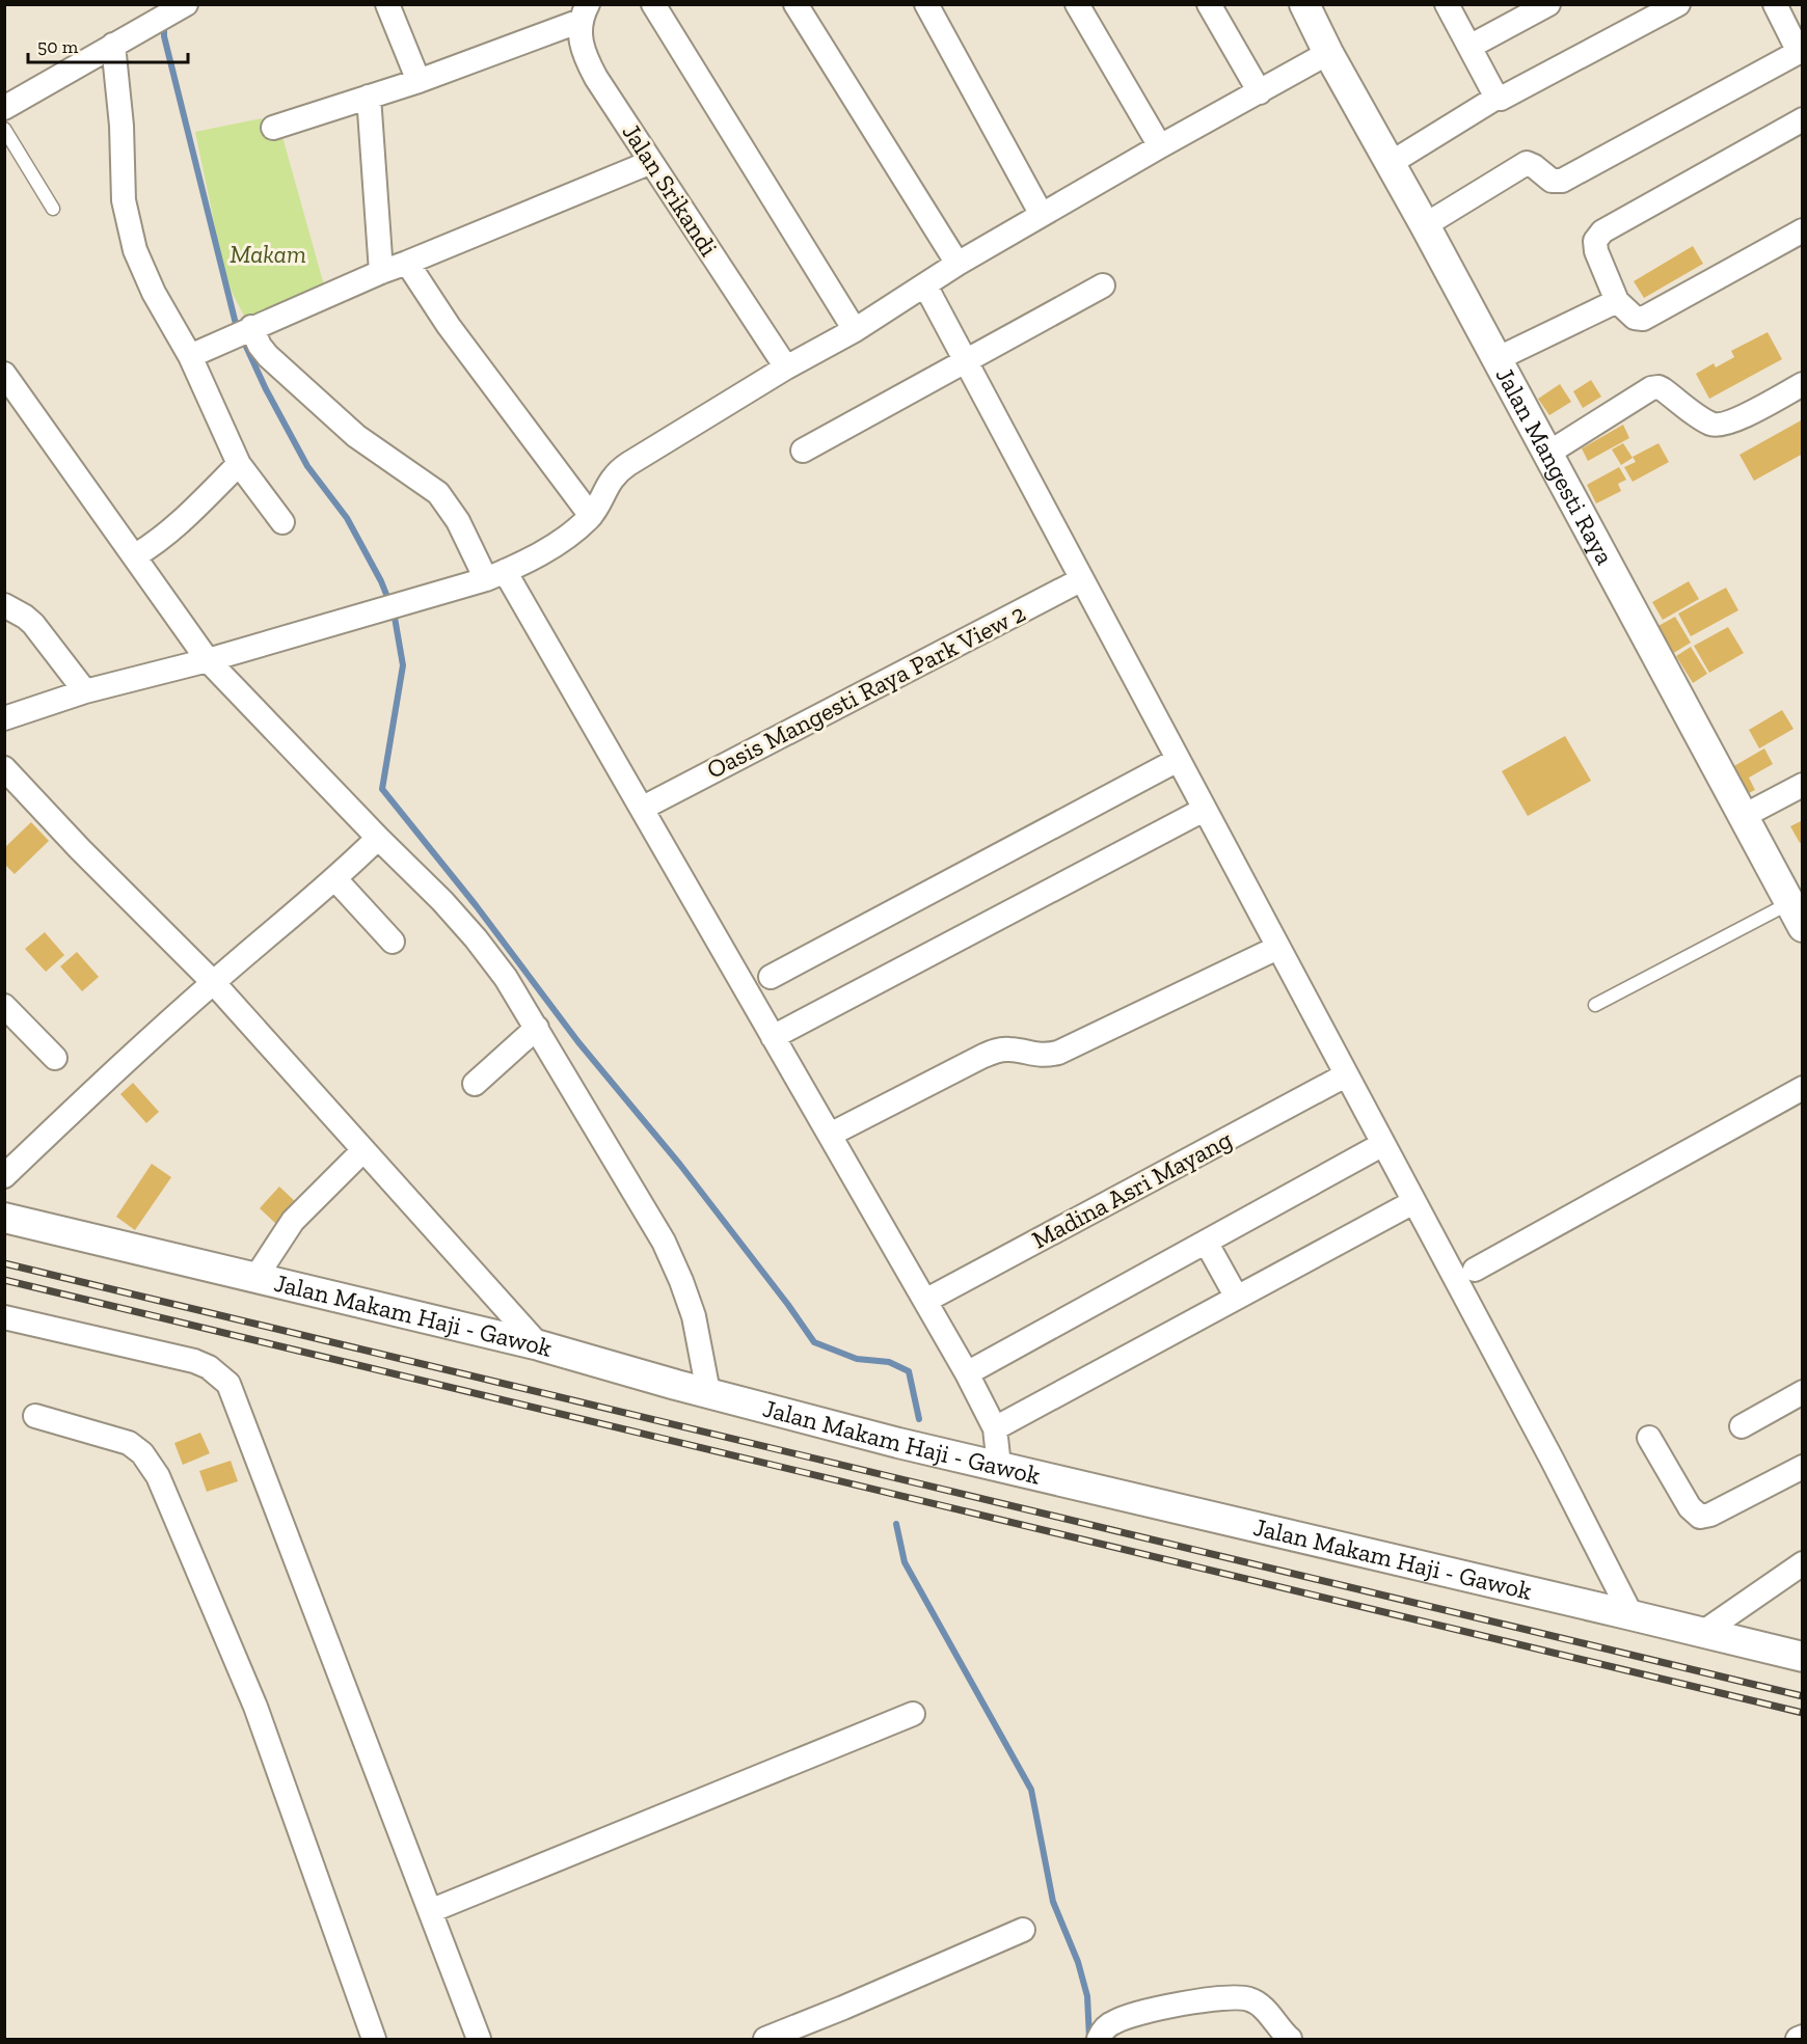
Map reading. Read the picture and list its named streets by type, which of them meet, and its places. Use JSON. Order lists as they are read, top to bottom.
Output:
{
  "streets": {
    "street": [
      "Jalan Srikandi",
      "Jalan Mangesti Raya",
      "Oasis Mangesti Raya Park View 2",
      "Madina Asri Mayang",
      "Jalan Makam Haji - Gawok"
    ]
  },
  "parks": ["Makam"],
  "scale_bar": "50 m"
}
